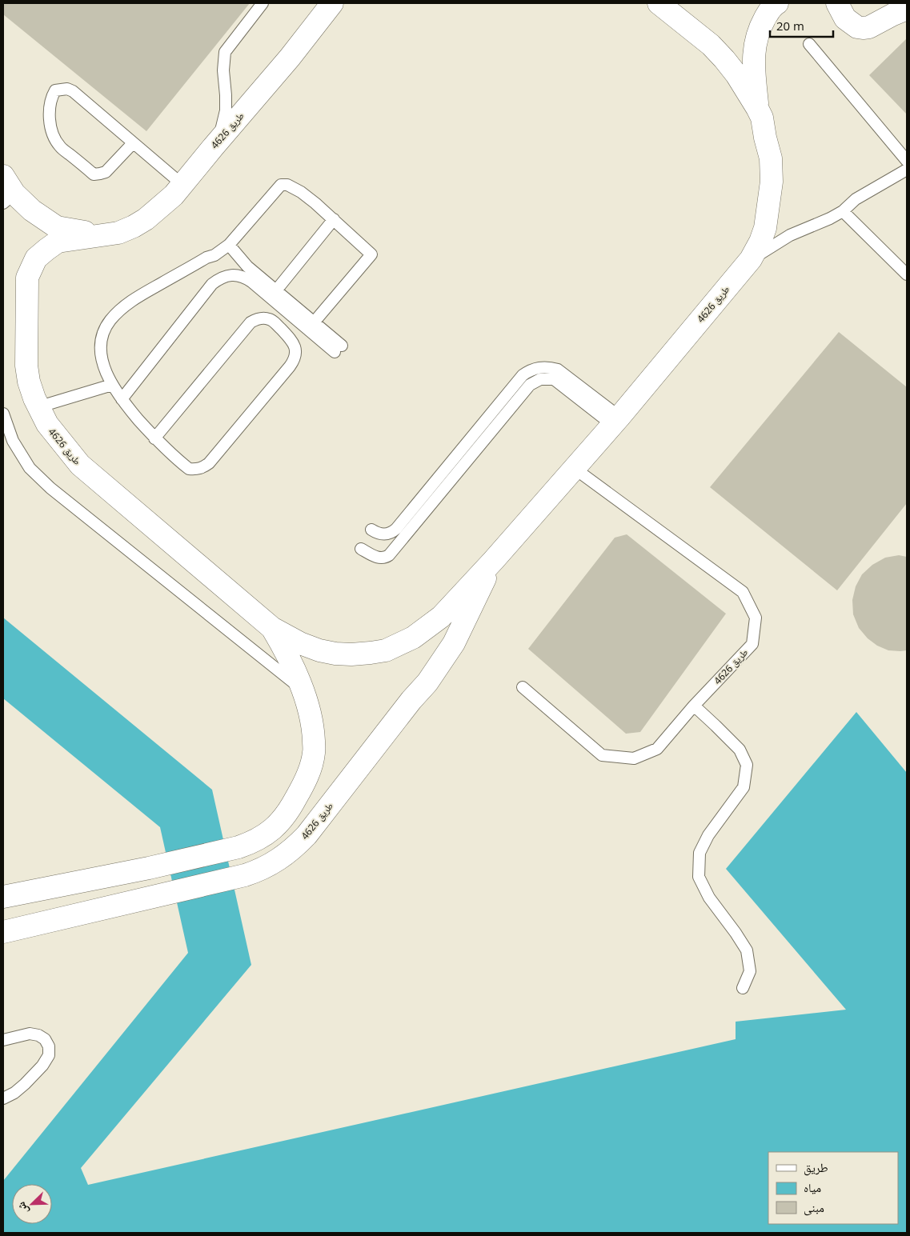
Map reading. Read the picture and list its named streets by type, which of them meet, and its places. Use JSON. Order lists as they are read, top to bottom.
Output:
{
  "streets": {
    "street": ["طريق 4626"]
  },
  "legend": ["طريق", "مياه", "مبنى"],
  "scale_bar": "20 m",
  "north": "bottom left"
}
